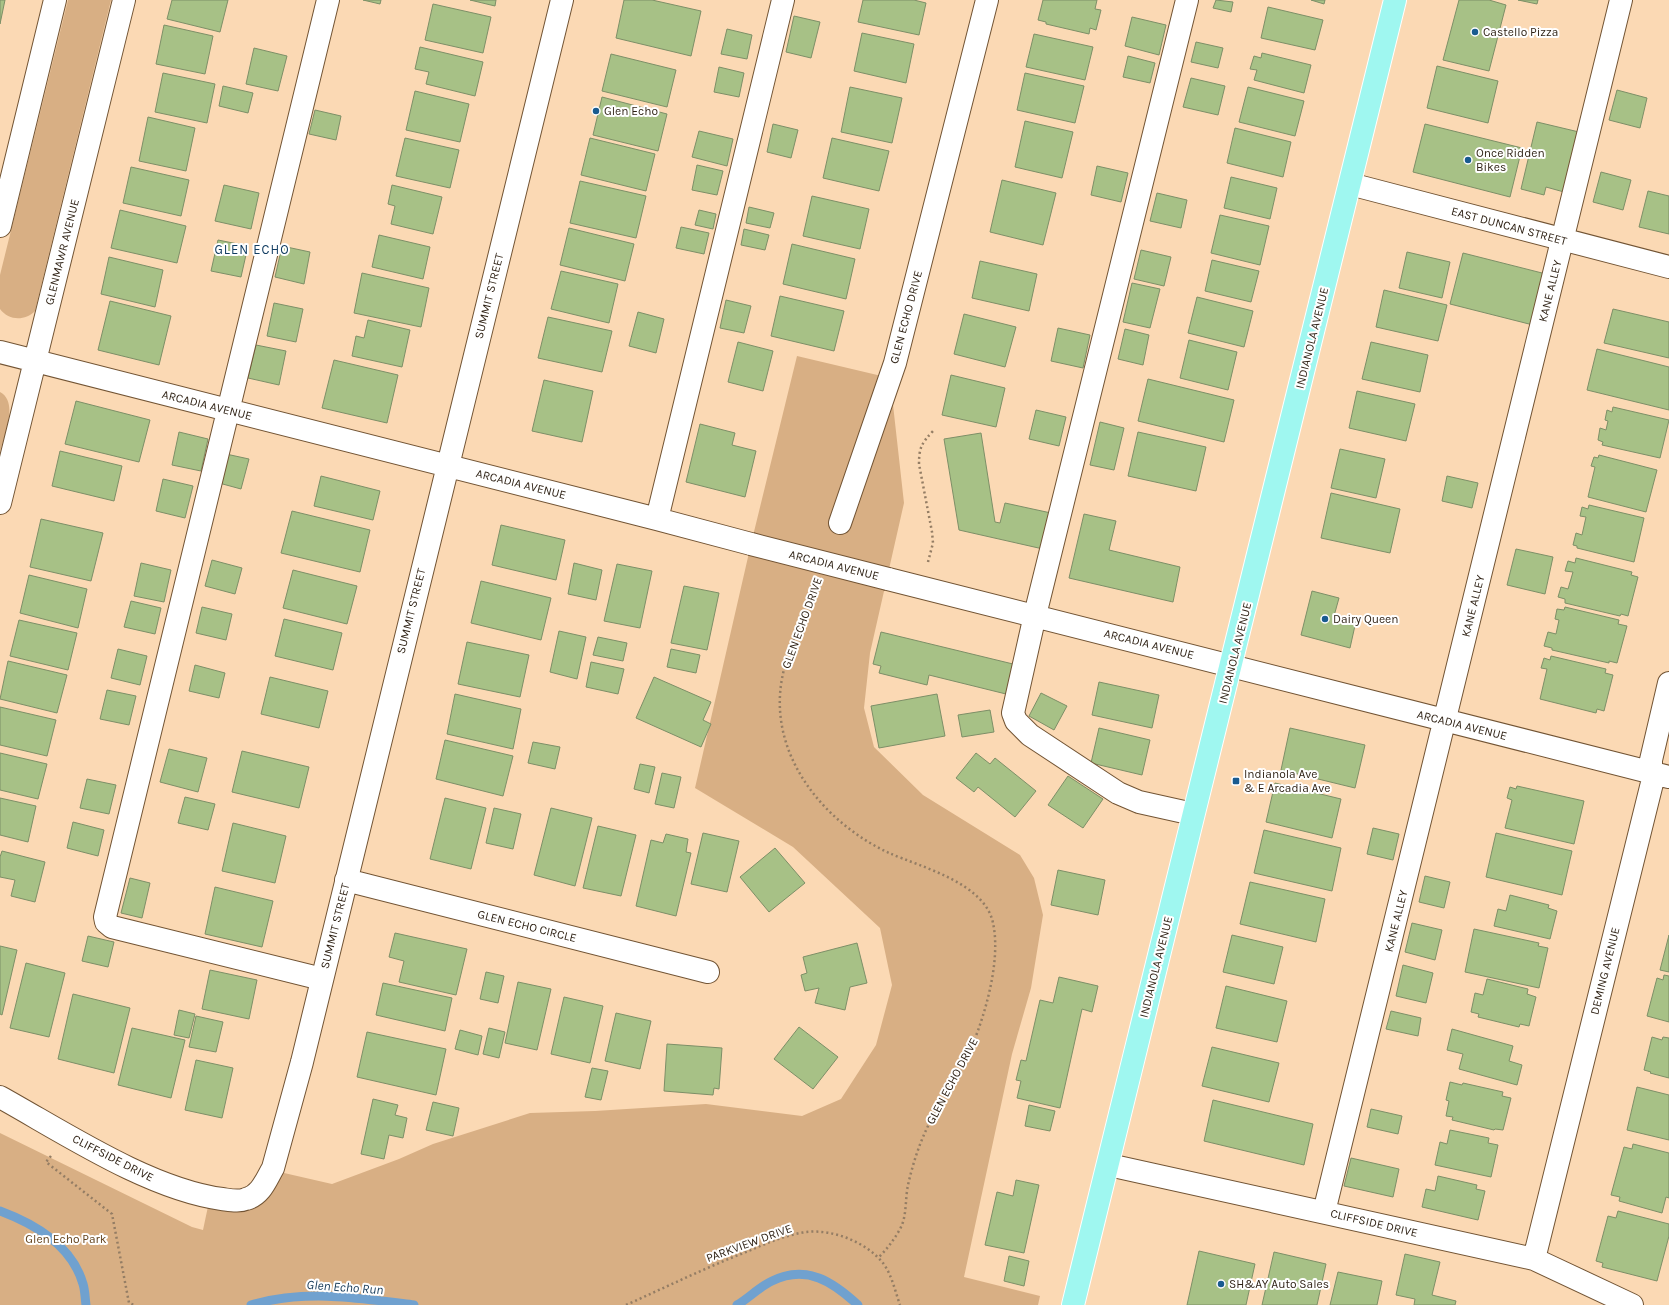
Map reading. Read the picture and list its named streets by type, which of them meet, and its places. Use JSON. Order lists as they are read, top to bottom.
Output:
{
  "streets": {
    "main road": ["INDIANOLA AVENUE"],
    "street": [
      "EAST DUNCAN STREET",
      "GLENMAWR AVENUE",
      "KANE ALLEY",
      "SUMMIT STREET",
      "GLEN ECHO DRIVE",
      "ARCADIA AVENUE",
      "GLEN ECHO CIRCLE",
      "DEMING AVENUE",
      "CLIFFSIDE DRIVE"
    ],
    "path": ["PARKVIEW DRIVE"]
  },
  "crossings": [
    ["EAST DUNCAN STREET", "KANE ALLEY"],
    ["EAST DUNCAN STREET", "INDIANOLA AVENUE"],
    ["GLENMAWR AVENUE", "ARCADIA AVENUE"],
    ["KANE ALLEY", "ARCADIA AVENUE"],
    ["KANE ALLEY", "CLIFFSIDE DRIVE"],
    ["SUMMIT STREET", "ARCADIA AVENUE"],
    ["SUMMIT STREET", "GLEN ECHO CIRCLE"],
    ["SUMMIT STREET", "CLIFFSIDE DRIVE"],
    ["GLEN ECHO DRIVE", "PARKVIEW DRIVE"],
    ["INDIANOLA AVENUE", "ARCADIA AVENUE"],
    ["INDIANOLA AVENUE", "CLIFFSIDE DRIVE"],
    ["ARCADIA AVENUE", "DEMING AVENUE"],
    ["DEMING AVENUE", "CLIFFSIDE DRIVE"]
  ],
  "districts": ["GLEN ECHO"],
  "water": ["Glen Echo Run"],
  "parks": ["Glen Echo Park"],
  "places": {
    "other": [
      "Castello Pizza",
      "Glen Echo",
      "Once Ridden Bikes",
      "Dairy Queen",
      "SH&AY Auto Sales"
    ],
    "transit": ["Indianola Ave & E Arcadia Ave"]
  }
}
